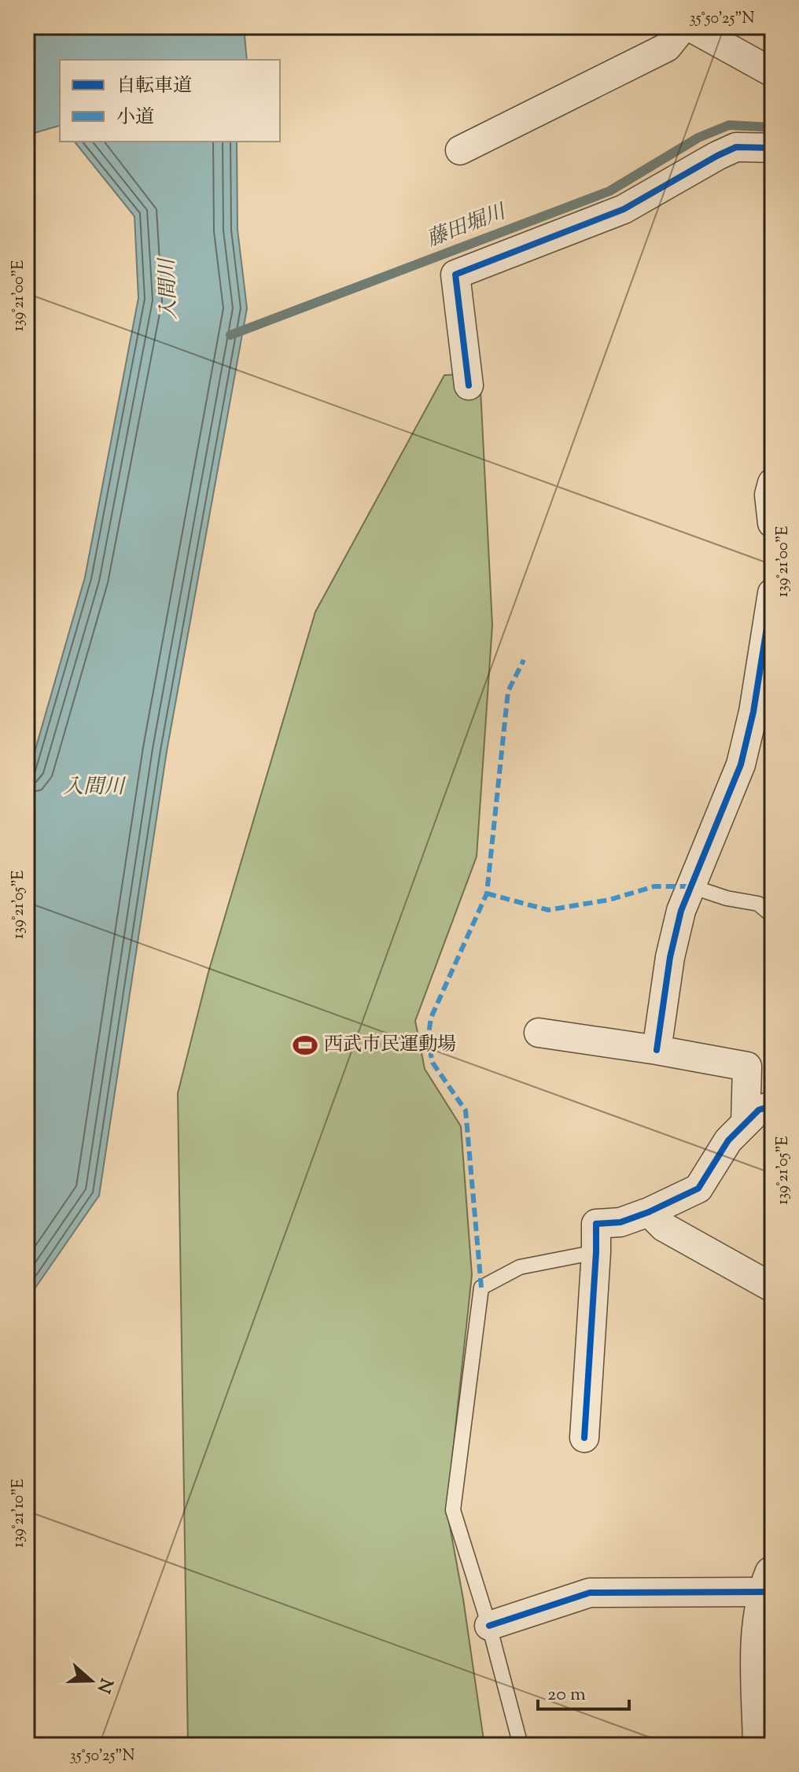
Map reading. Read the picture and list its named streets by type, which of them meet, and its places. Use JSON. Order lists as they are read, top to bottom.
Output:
{
  "water": ["藤田堀川", "入間川"],
  "places": {
    "sports": ["西武市民運動場"]
  },
  "legend": ["自転車道", "小道"],
  "scale_bar": "20 m",
  "north": "right",
  "coordinates": [
    "35°50'25\"N",
    "139°21'00\"E",
    "139°21'05\"E",
    "139°21'10\"E"
  ]
}
